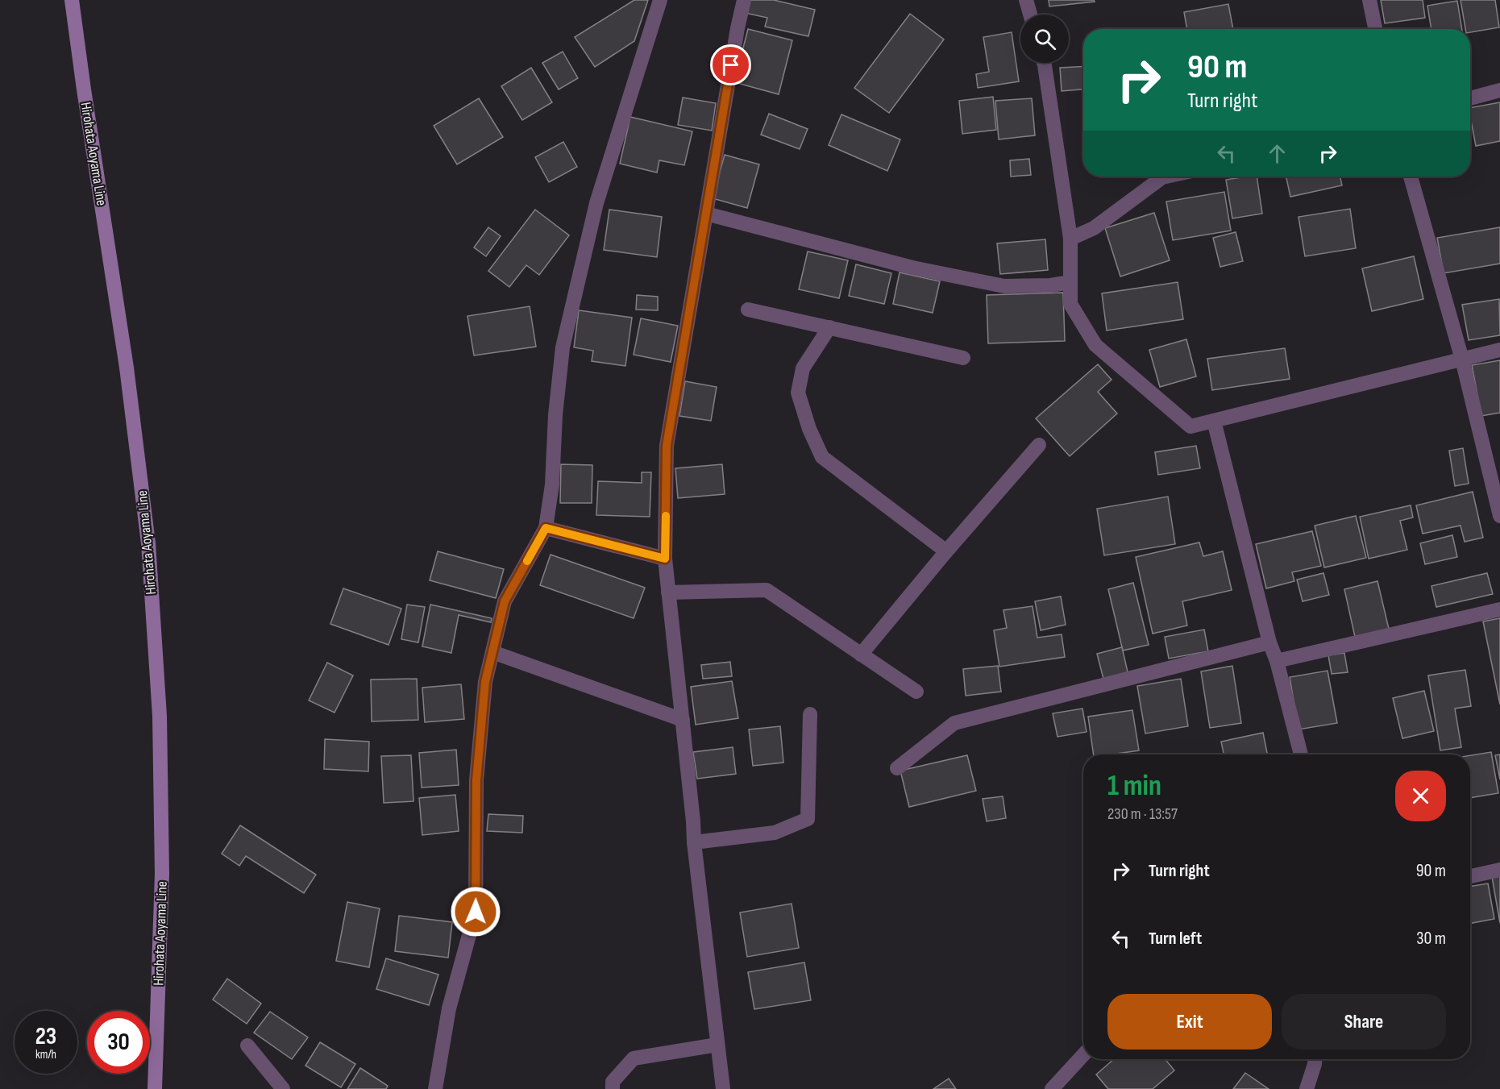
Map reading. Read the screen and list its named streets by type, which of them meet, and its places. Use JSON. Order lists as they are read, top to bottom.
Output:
{
  "streets": {
    "main road": ["Hirohata Aoyama Line"]
  },
  "page": {
    "turn": ["90 m", "Turn right"],
    "heading": ["1 min", "230 m · 13:57"],
    "list": [
      {
        "name": "Turn right",
        "value": "90 m"
      },
      {
        "name": "Turn left",
        "value": "30 m"
      }
    ],
    "buttons": ["Exit", "Share"],
    "speed": "23 km/h",
    "limit": "30"
  }
}
